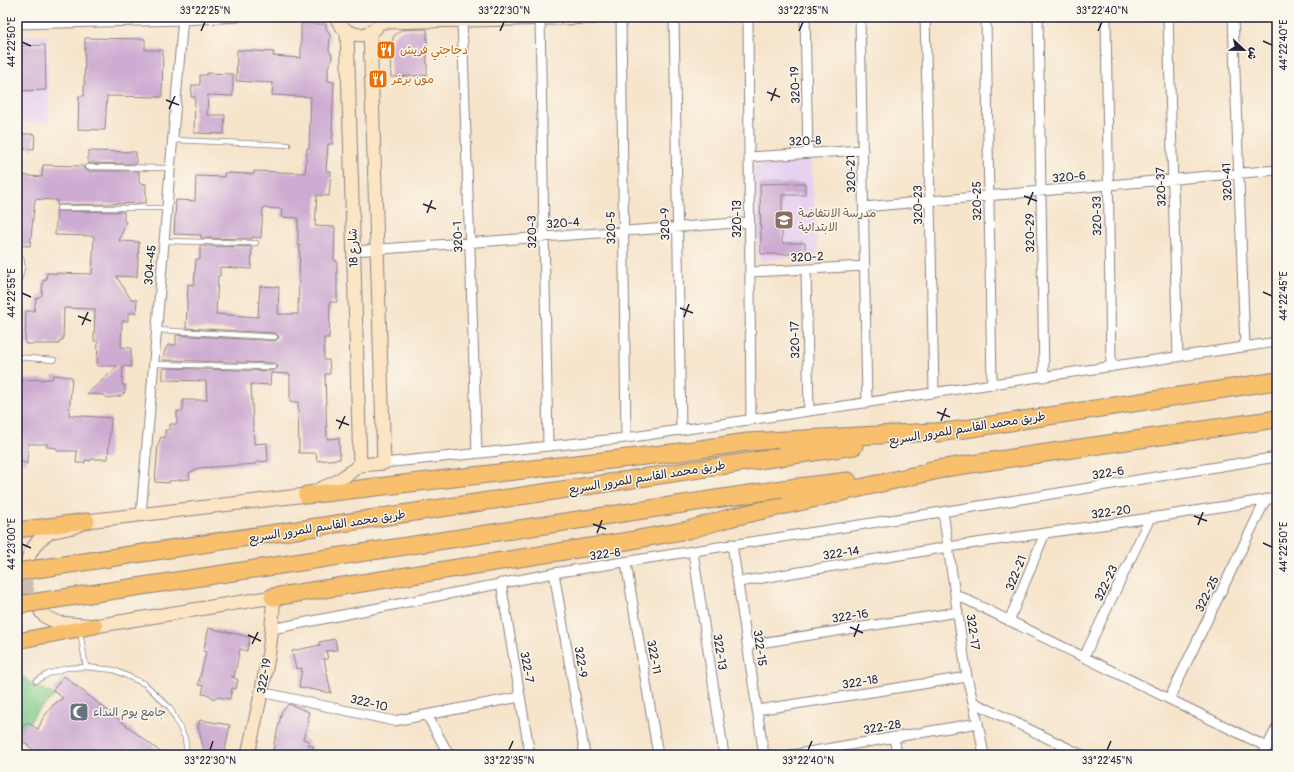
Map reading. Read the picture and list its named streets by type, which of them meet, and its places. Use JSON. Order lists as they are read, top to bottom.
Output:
{
  "streets": {
    "highway": ["طريق محمد القاسم للمرور السريع"],
    "street": [
      "320-19",
      "320-8",
      "320-21",
      "320-6",
      "320-41",
      "320-37",
      "320-25",
      "320-23",
      "320-33",
      "320-13",
      "320-4",
      "320-9",
      "320-5",
      "320-3",
      "320-29",
      "320-1",
      "شارع 18",
      "320-2",
      "304-45",
      "320-17",
      "322-6",
      "322-20",
      "322-14",
      "322-8",
      "322-21",
      "322-23",
      "322-25",
      "322-16",
      "322-17",
      "322-15",
      "322-13",
      "322-11",
      "322-9",
      "322-7",
      "322-19",
      "322-18",
      "322-10",
      "322-28"
    ]
  },
  "crossings": [
    ["320-19", "320-8"],
    ["320-8", "320-21"],
    ["320-8", "320-13"],
    ["320-21", "320-6"],
    ["320-21", "320-2"],
    ["320-6", "320-41"],
    ["320-6", "320-37"],
    ["320-6", "320-25"],
    ["320-6", "320-23"],
    ["320-6", "320-33"],
    ["320-6", "320-29"],
    ["320-13", "320-4"],
    ["320-13", "320-2"],
    ["320-4", "320-9"],
    ["320-4", "320-5"],
    ["320-4", "320-3"],
    ["320-4", "320-1"],
    ["320-4", "شارع 18"],
    ["320-2", "320-17"],
    ["322-6", "322-8"],
    ["322-6", "322-17"],
    ["322-20", "322-14"],
    ["322-20", "322-21"],
    ["322-20", "322-23"],
    ["322-20", "322-25"],
    ["322-20", "322-17"],
    ["322-14", "322-17"],
    ["322-14", "322-15"],
    ["322-8", "322-17"],
    ["322-8", "322-15"],
    ["322-8", "322-13"],
    ["322-8", "322-11"],
    ["322-8", "322-9"],
    ["322-8", "322-7"],
    ["322-8", "322-19"],
    ["322-16", "322-17"],
    ["322-16", "322-15"],
    ["322-17", "322-18"],
    ["322-17", "322-28"],
    ["322-15", "322-18"],
    ["322-7", "322-10"],
    ["322-19", "322-10"]
  ],
  "places": {
    "restaurant": ["دجاجتي فريش", "مون برغر"],
    "school or university": ["مدرسة الانتفاضة الابتدائية"],
    "mosque": ["جامع يوم النداء"]
  },
  "north": "right",
  "coordinates": [
    "33°22'25\"N",
    "33°22'30\"N",
    "33°22'35\"N",
    "33°22'40\"N",
    "44°22'50\"E",
    "44°22'40\"E",
    "44°22'55\"E",
    "44°22'45\"E",
    "44°23'00\"E",
    "33°22'45\"N"
  ]
}
